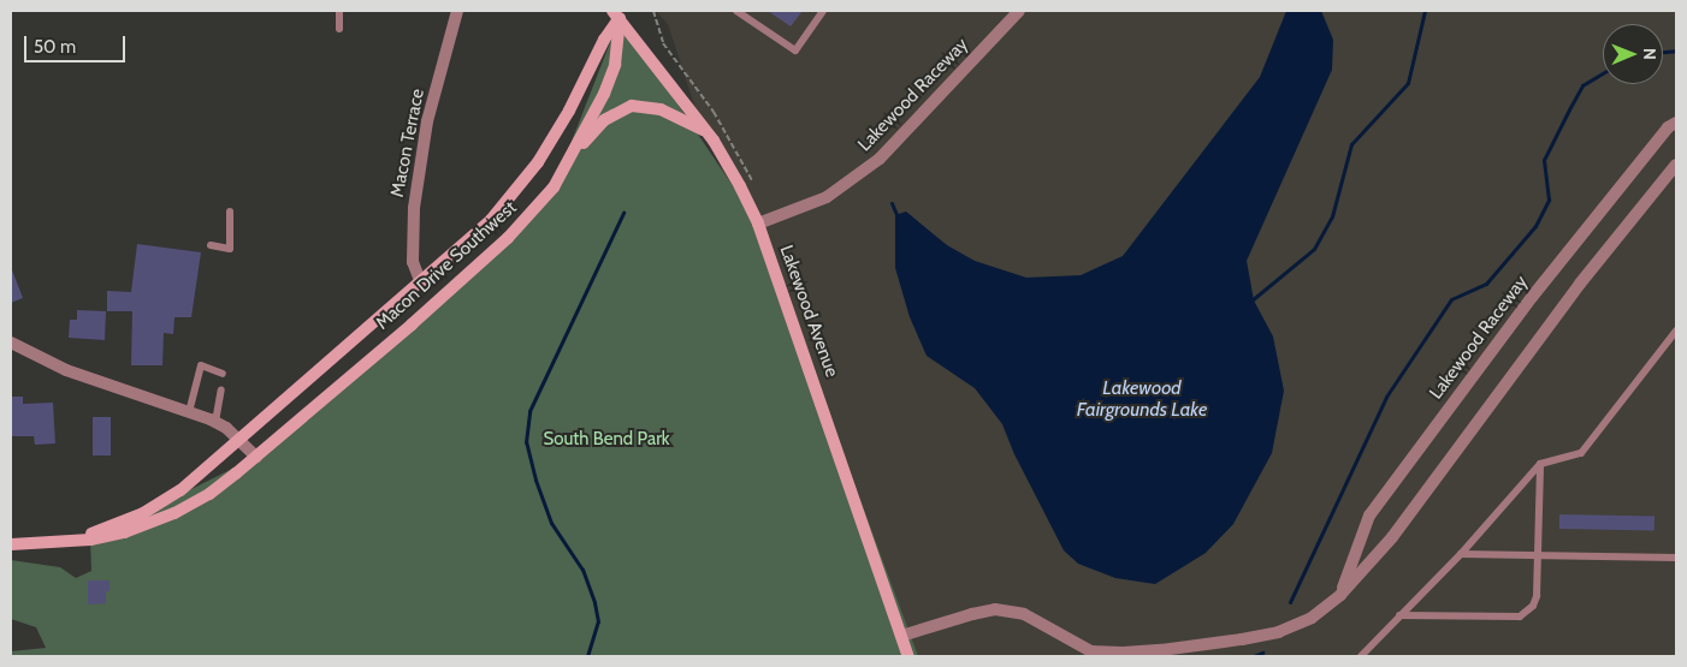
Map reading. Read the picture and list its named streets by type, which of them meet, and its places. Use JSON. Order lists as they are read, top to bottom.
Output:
{
  "streets": {
    "street": [
      "Lakewood Raceway",
      "Macon Terrace",
      "Macon Drive Southwest",
      "Lakewood Avenue"
    ]
  },
  "crossings": [
    ["Lakewood Raceway", "Lakewood Avenue"],
    ["Macon Terrace", "Macon Drive Southwest"],
    ["Macon Drive Southwest", "Lakewood Avenue"]
  ],
  "water": ["Lakewood Fairgrounds Lake"],
  "parks": ["South Bend Park"],
  "scale_bar": "50 m",
  "north": "right"
}
